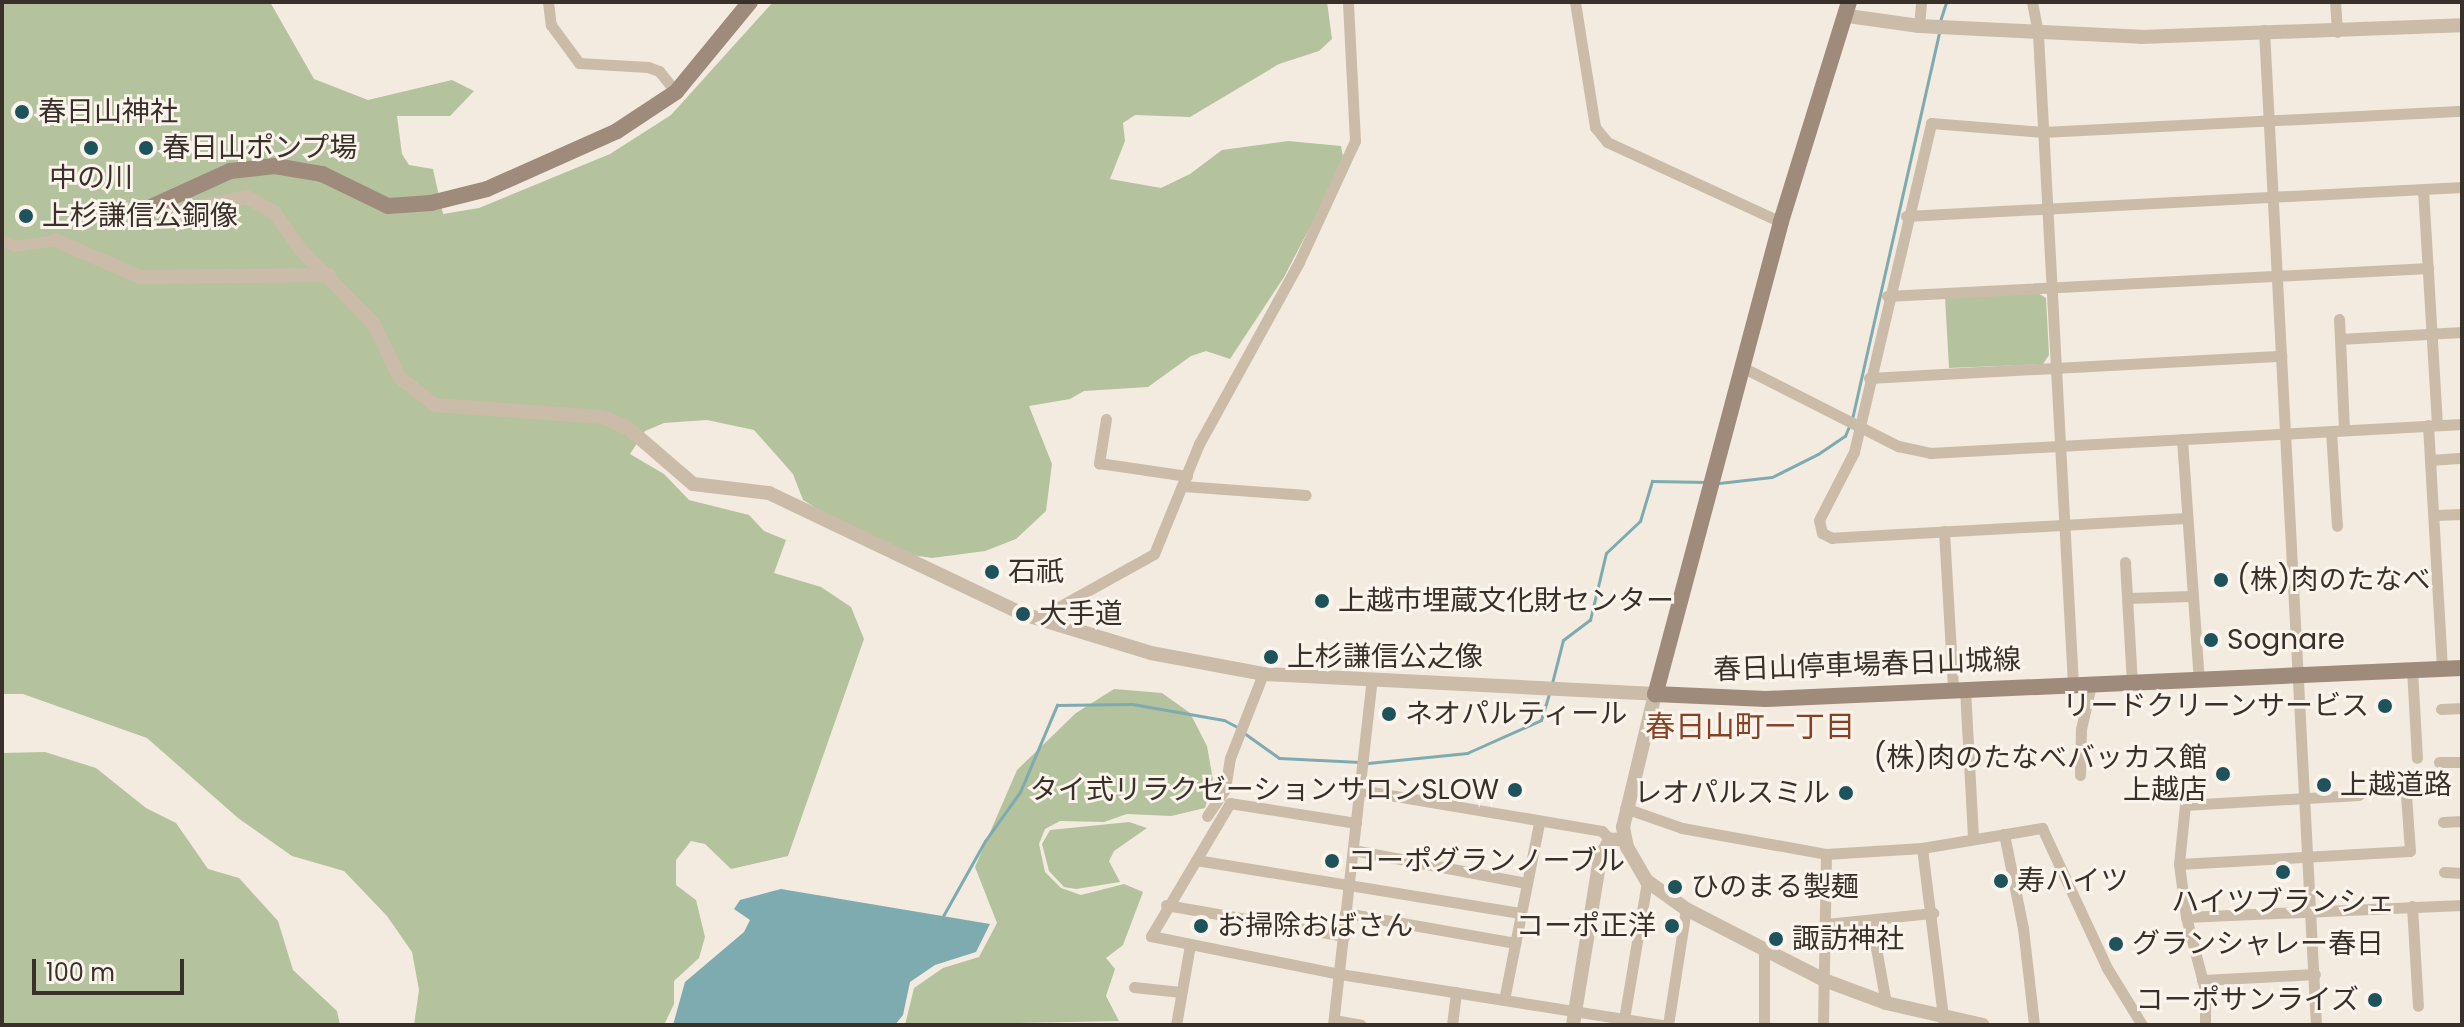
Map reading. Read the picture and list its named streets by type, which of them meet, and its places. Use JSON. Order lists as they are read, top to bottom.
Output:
{
  "streets": {
    "main road": ["春日山停車場春日山城線"]
  },
  "districts": ["春日山町一丁目"],
  "places": [
    "春日山神社",
    "中の川",
    "春日山ポンプ場",
    "上杉謙信公銅像",
    "石祇",
    "(株)肉のたなべ",
    "上越市埋蔵文化財センター",
    "大手道",
    "Sognare",
    "上杉謙信公之像",
    "リードクリーンサービス",
    "ネオパルティール",
    "(株)肉のたなべバッカス館 上越店",
    "上越道路",
    "タイ式リラクゼーションサロンSLOW",
    "レオパルスミル",
    "コーポグランノーブル",
    "ハイツブランシェ",
    "寿ハイツ",
    "ひのまる製麺",
    "お掃除おばさん",
    "コーポ正洋",
    "諏訪神社",
    "グランシャレー春日",
    "コーポサンライズ"
  ],
  "scale_bar": "100 m"
}
